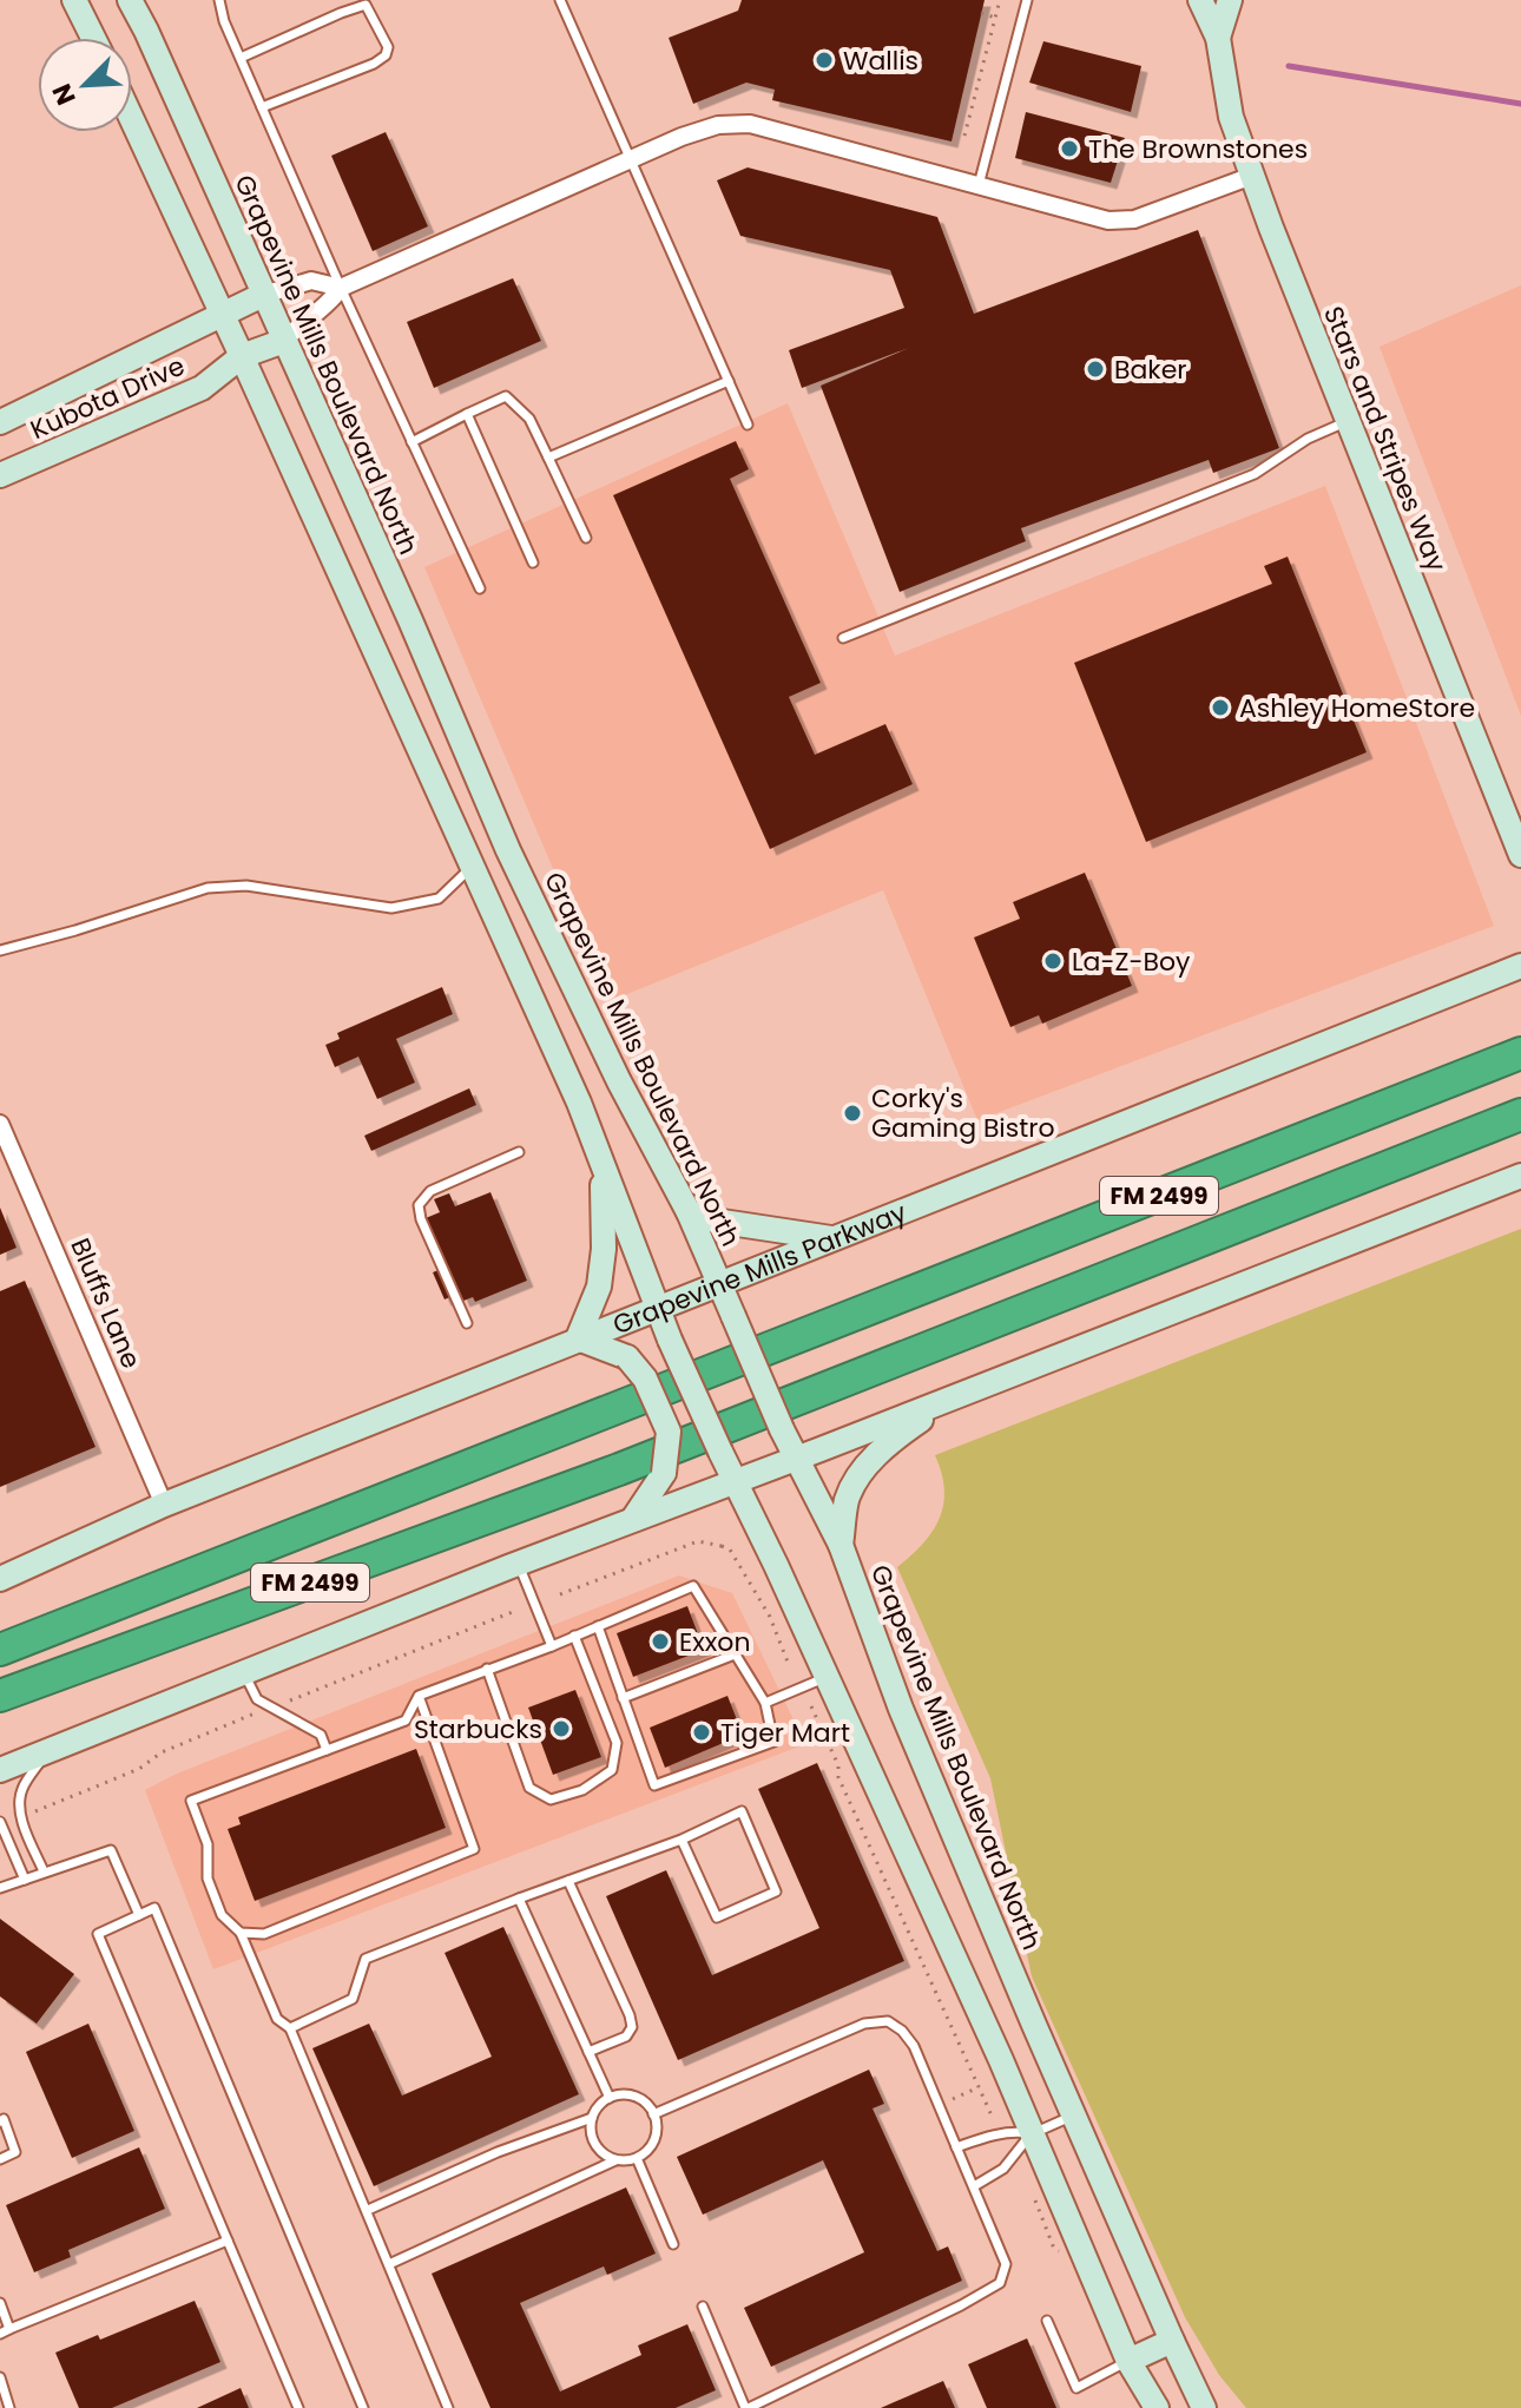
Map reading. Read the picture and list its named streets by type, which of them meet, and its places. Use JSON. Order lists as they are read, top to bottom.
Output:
{
  "streets": {
    "highway": ["FM 2499"],
    "main road": [
      "Grapevine Mills Boulevard North",
      "Kubota Drive",
      "Stars and Stripes Way",
      "Grapevine Mills Parkway"
    ],
    "street": ["Bluffs Lane"]
  },
  "crossings": [
    ["Grapevine Mills Boulevard North", "Kubota Drive"],
    ["Grapevine Mills Boulevard North", "Grapevine Mills Parkway"],
    ["Grapevine Mills Parkway", "Bluffs Lane"]
  ],
  "places": [
    "Wallis",
    "The Brownstones",
    "Baker",
    "Ashley HomeStore",
    "La-Z-Boy",
    "Corky's Gaming Bistro",
    "Exxon",
    "Starbucks",
    "Tiger Mart"
  ],
  "north": "bottom left"
}
